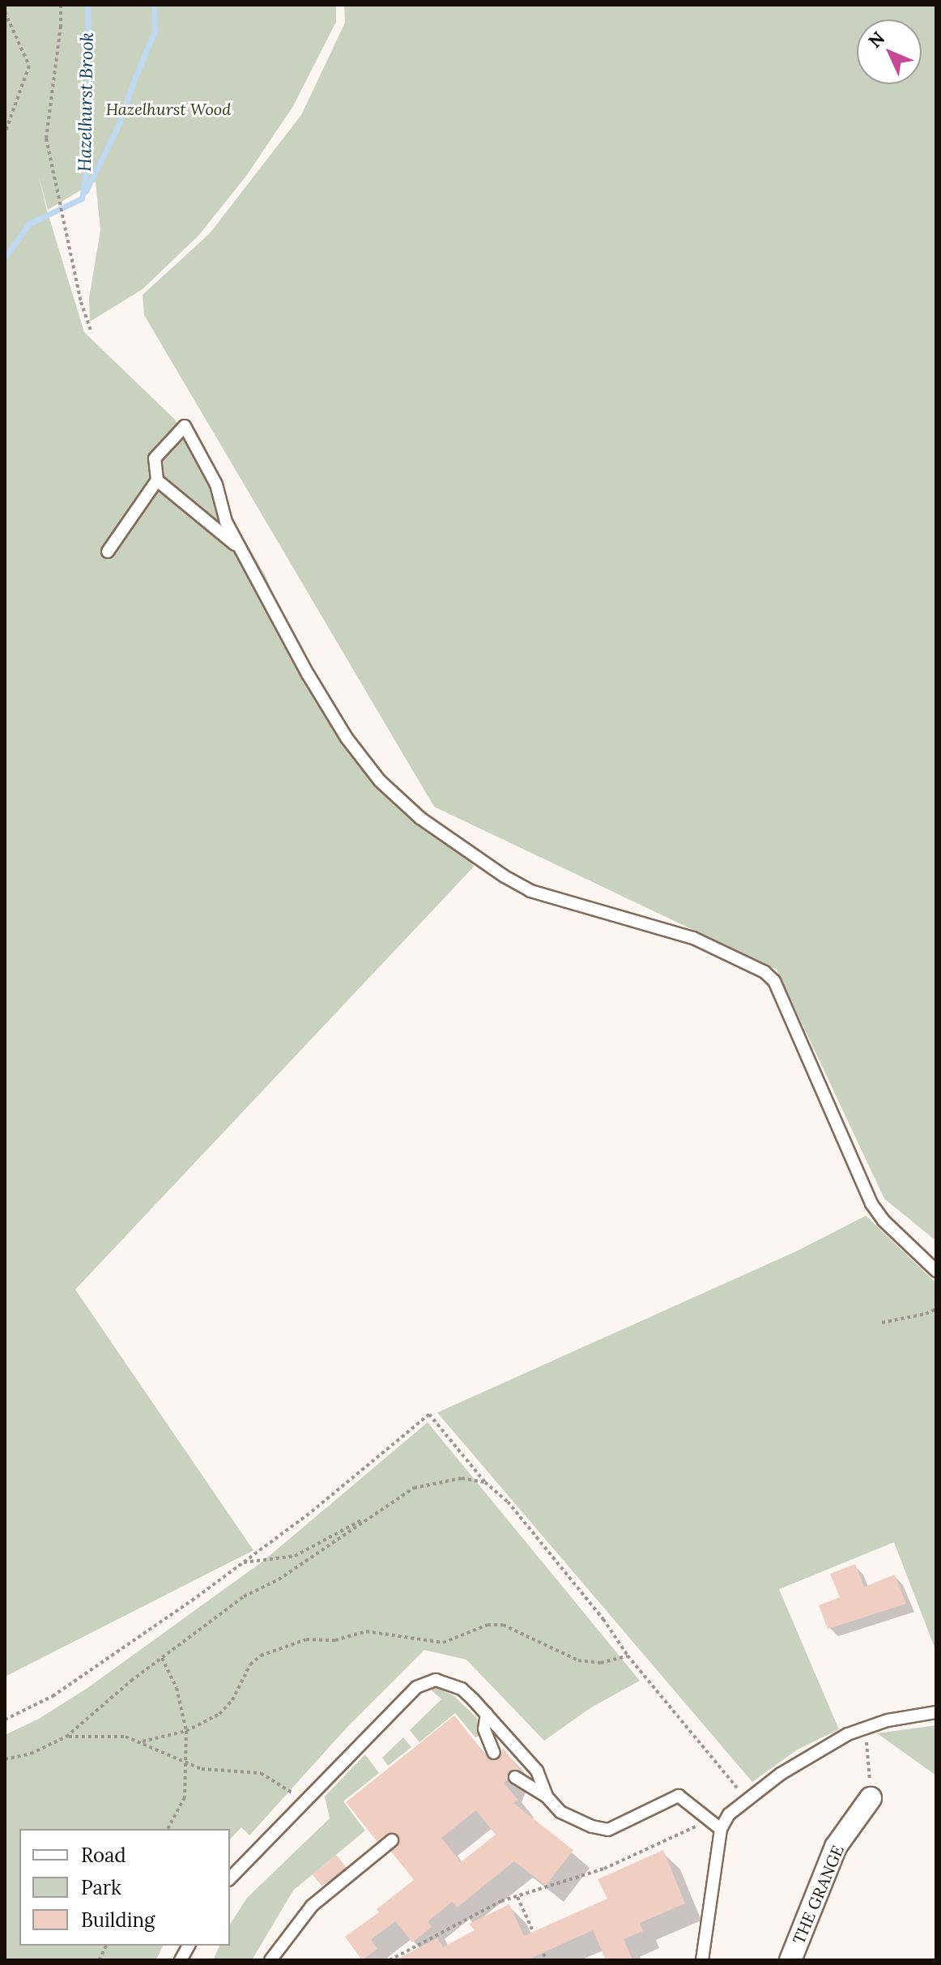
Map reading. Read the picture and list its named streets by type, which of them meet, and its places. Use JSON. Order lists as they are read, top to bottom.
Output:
{
  "streets": {
    "street": ["THE GRANGE"]
  },
  "water": ["Hazelhurst Brook"],
  "parks": ["Hazelhurst Wood"],
  "legend": ["Road", "Park", "Building"],
  "north": "top left"
}
